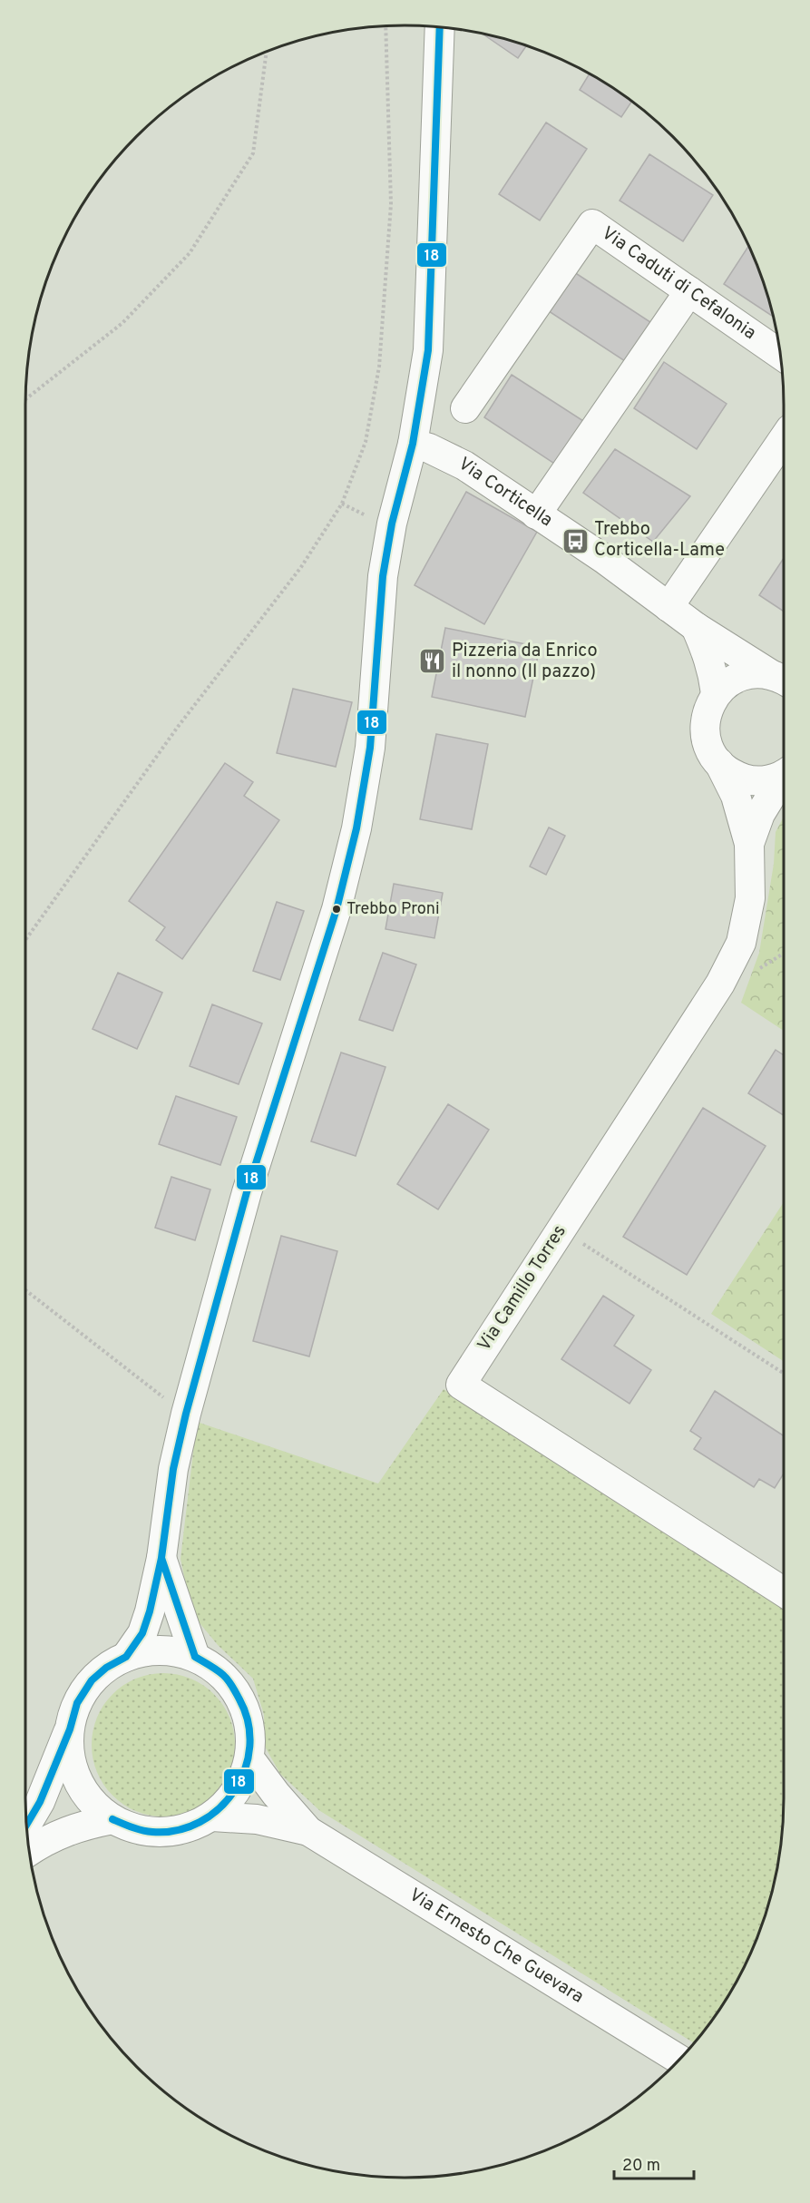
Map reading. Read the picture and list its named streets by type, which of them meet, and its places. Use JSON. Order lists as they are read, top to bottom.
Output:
{
  "streets": {
    "street": [
      "Via Caduti di Cefalonia",
      "Via Corticella",
      "Via Camillo Torres",
      "Via Ernesto Che Guevara"
    ]
  },
  "places": {
    "bus stop": ["Trebbo Corticella-Lame"],
    "restaurant": ["Pizzeria da Enrico il nonno (Il pazzo)"],
    "other": ["Trebbo Proni"]
  },
  "lines": ["transit line 18"],
  "scale_bar": "20 m"
}
